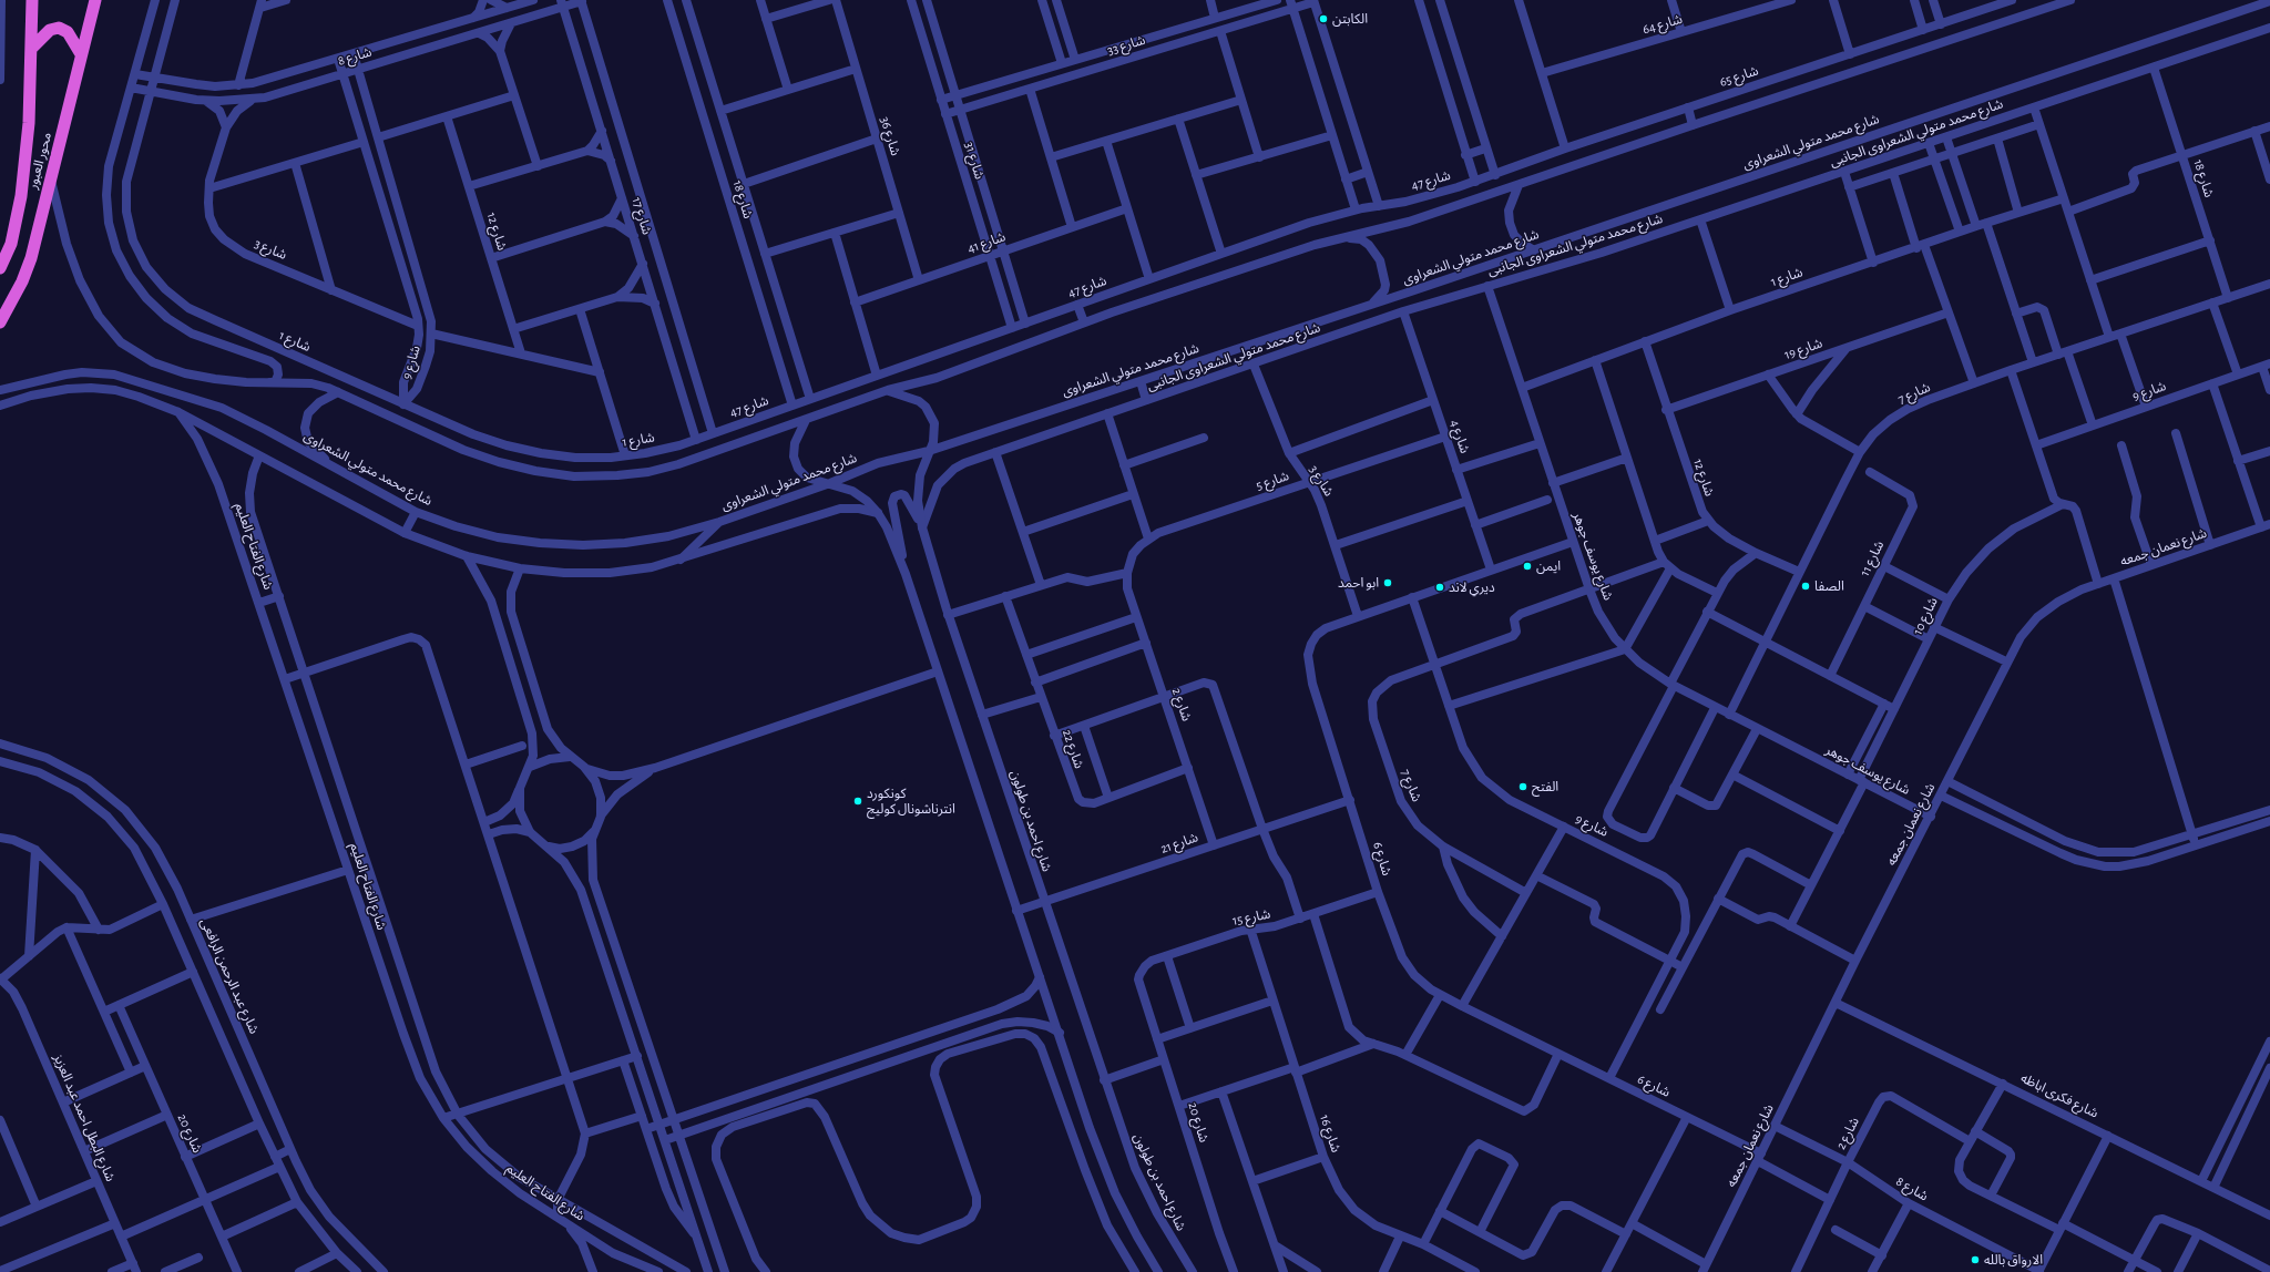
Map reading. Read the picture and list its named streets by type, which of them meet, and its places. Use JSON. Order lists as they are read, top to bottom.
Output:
{
  "streets": {
    "highway": ["محور العبور"],
    "street": [
      "شارع 64",
      "شارع 33",
      "شارع 8",
      "شارع 65",
      "شارع محمد متولي الشعراوى الجانبى",
      "شارع 36",
      "شارع محمد متولي الشعراوى",
      "شارع 31",
      "شارع 18",
      "شارع 47",
      "شارع 17",
      "شارع 12",
      "شارع 41",
      "شارع 3",
      "شارع 1",
      "شارع 19",
      "شارع 9",
      "شارع 7",
      "شارع 4",
      "شارع 5",
      "شارع الفتاح العليم",
      "شارع نعمان جمعه",
      "شارع يوسف جوهر",
      "شارع 11",
      "شارع 10",
      "شارع 2",
      "شارع 22",
      "شارع احمد بن طولون",
      "شارع 21",
      "شارع 6",
      "شارع 15",
      "شارع عبد الرحمن الرافعى",
      "شارع فكرى اباظه",
      "شارع البطل احمد عبد العزيز",
      "شارع 20",
      "شارع 16"
    ]
  },
  "crossings": [
    ["شارع 33", "شارع 31"],
    ["شارع 8", "شارع 17"],
    ["شارع 8", "شارع 3"],
    ["شارع 8", "شارع 1"],
    ["شارع 8", "شارع 9"],
    ["شارع 8", "شارع نعمان جمعه"],
    ["شارع 8", "شارع 2"],
    ["شارع 65", "شارع 47"],
    ["شارع محمد متولي الشعراوى الجانبى", "شارع 18"],
    ["شارع محمد متولي الشعراوى الجانبى", "شارع 3"],
    ["شارع محمد متولي الشعراوى الجانبى", "شارع 4"],
    ["شارع محمد متولي الشعراوى الجانبى", "شارع يوسف جوهر"],
    ["شارع محمد متولي الشعراوى الجانبى", "شارع احمد بن طولون"],
    ["شارع 36", "شارع 41"],
    ["شارع محمد متولي الشعراوى", "شارع احمد بن طولون"],
    ["شارع 31", "شارع 47"],
    ["شارع 31", "شارع 41"],
    ["شارع 18", "شارع 47"],
    ["شارع 18", "شارع 7"],
    ["شارع 47", "شارع 17"],
    ["شارع 47", "شارع 1"],
    ["شارع 17", "شارع 1"],
    ["شارع 12", "شارع 1"],
    ["شارع 12", "شارع 19"],
    ["شارع 12", "شارع 7"],
    ["شارع 3", "شارع 9"],
    ["شارع 3", "شارع 5"],
    ["شارع 3", "شارع 6"],
    ["شارع 1", "شارع 9"],
    ["شارع 1", "شارع يوسف جوهر"],
    ["شارع 9", "شارع 7"],
    ["شارع 9", "شارع 6"],
    ["شارع 7", "شارع يوسف جوهر"],
    ["شارع 4", "شارع 5"],
    ["شارع 4", "شارع 6"],
    ["شارع 5", "شارع 2"],
    ["شارع نعمان جمعه", "شارع يوسف جوهر"],
    ["شارع نعمان جمعه", "شارع 6"],
    ["شارع نعمان جمعه", "شارع فكرى اباظه"],
    ["شارع يوسف جوهر", "شارع 10"],
    ["شارع يوسف جوهر", "شارع 6"],
    ["شارع 2", "شارع 22"],
    ["شارع 2", "شارع 21"],
    ["شارع 2", "شارع 6"],
    ["شارع احمد بن طولون", "شارع 21"],
    ["شارع 21", "شارع 6"],
    ["شارع 6", "شارع 15"],
    ["شارع 15", "شارع 20"],
    ["شارع 15", "شارع 16"]
  ],
  "places": [
    "الكابتن",
    "ايمن",
    "ابو احمد",
    "الصفا",
    "ديري لاند",
    "الفتح",
    "كونكورد انترناشونال كوليج",
    "الارواق بالله"
  ]
}
